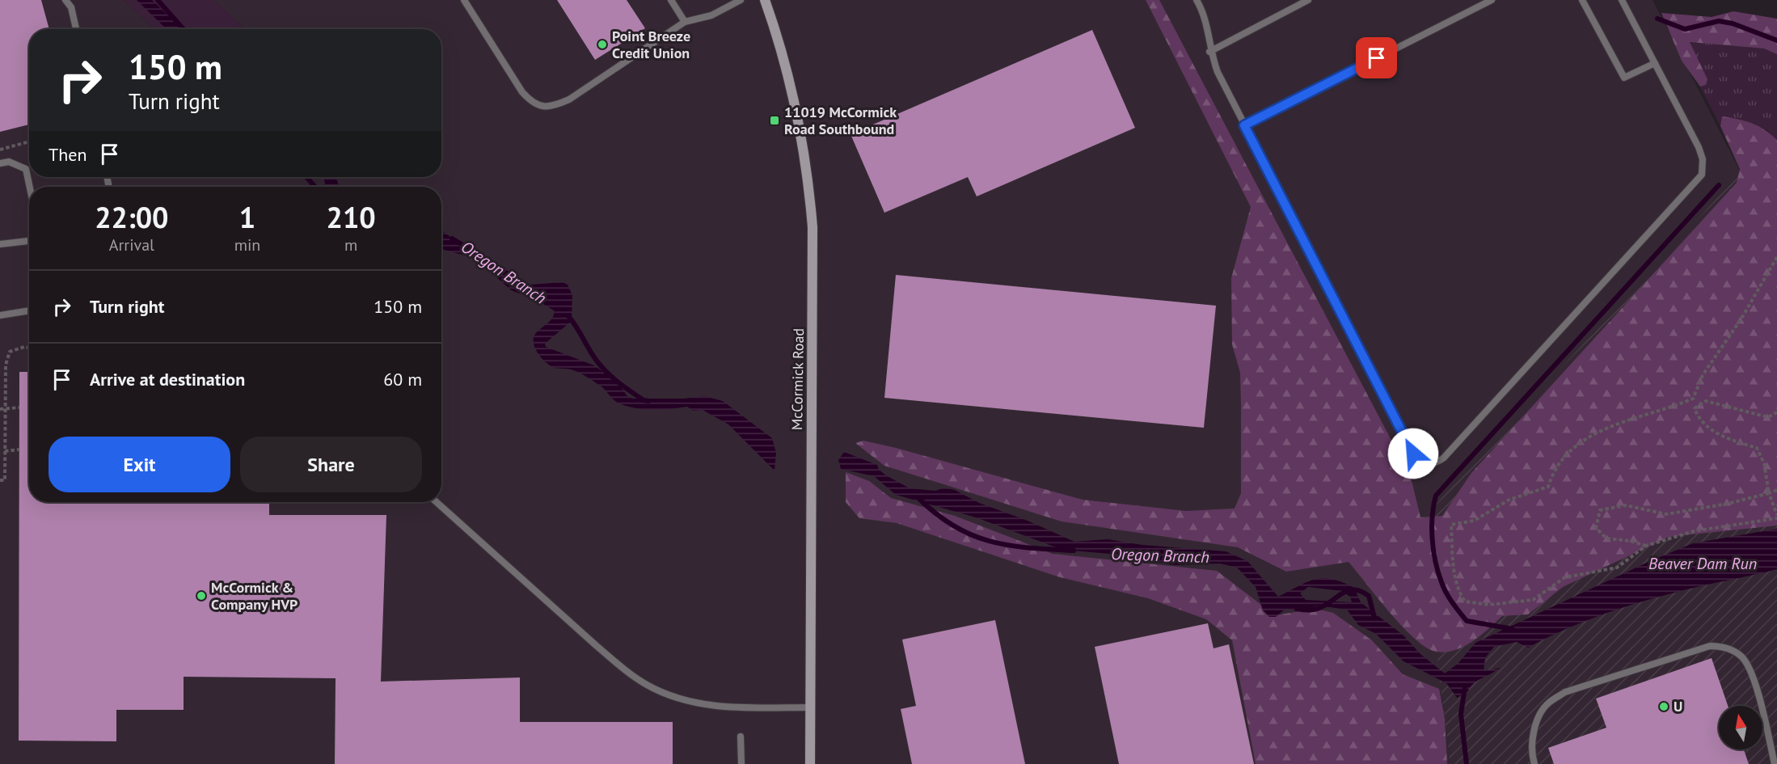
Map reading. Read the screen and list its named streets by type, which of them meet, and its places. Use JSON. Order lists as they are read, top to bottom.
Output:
{
  "streets": {
    "main road": ["McCormick Road"]
  },
  "water": ["Oregon Branch", "Beaver Dam Run"],
  "places": {
    "other": ["Point Breeze Credit Union", "McCormick & Company HVP", "U"],
    "transit": ["11019 McCormick Road Southbound"]
  },
  "north": "top",
  "page": {
    "turn": ["150 m", "Turn right"],
    "then": "Then",
    "eta": [
      "22:00",
      "Arrival",
      "1",
      "min",
      "210",
      "m"
    ],
    "list": [
      {
        "name": "Turn right",
        "value": "150 m"
      },
      {
        "name": "Arrive at destination",
        "value": "60 m"
      }
    ],
    "buttons": ["Exit", "Share"]
  }
}
